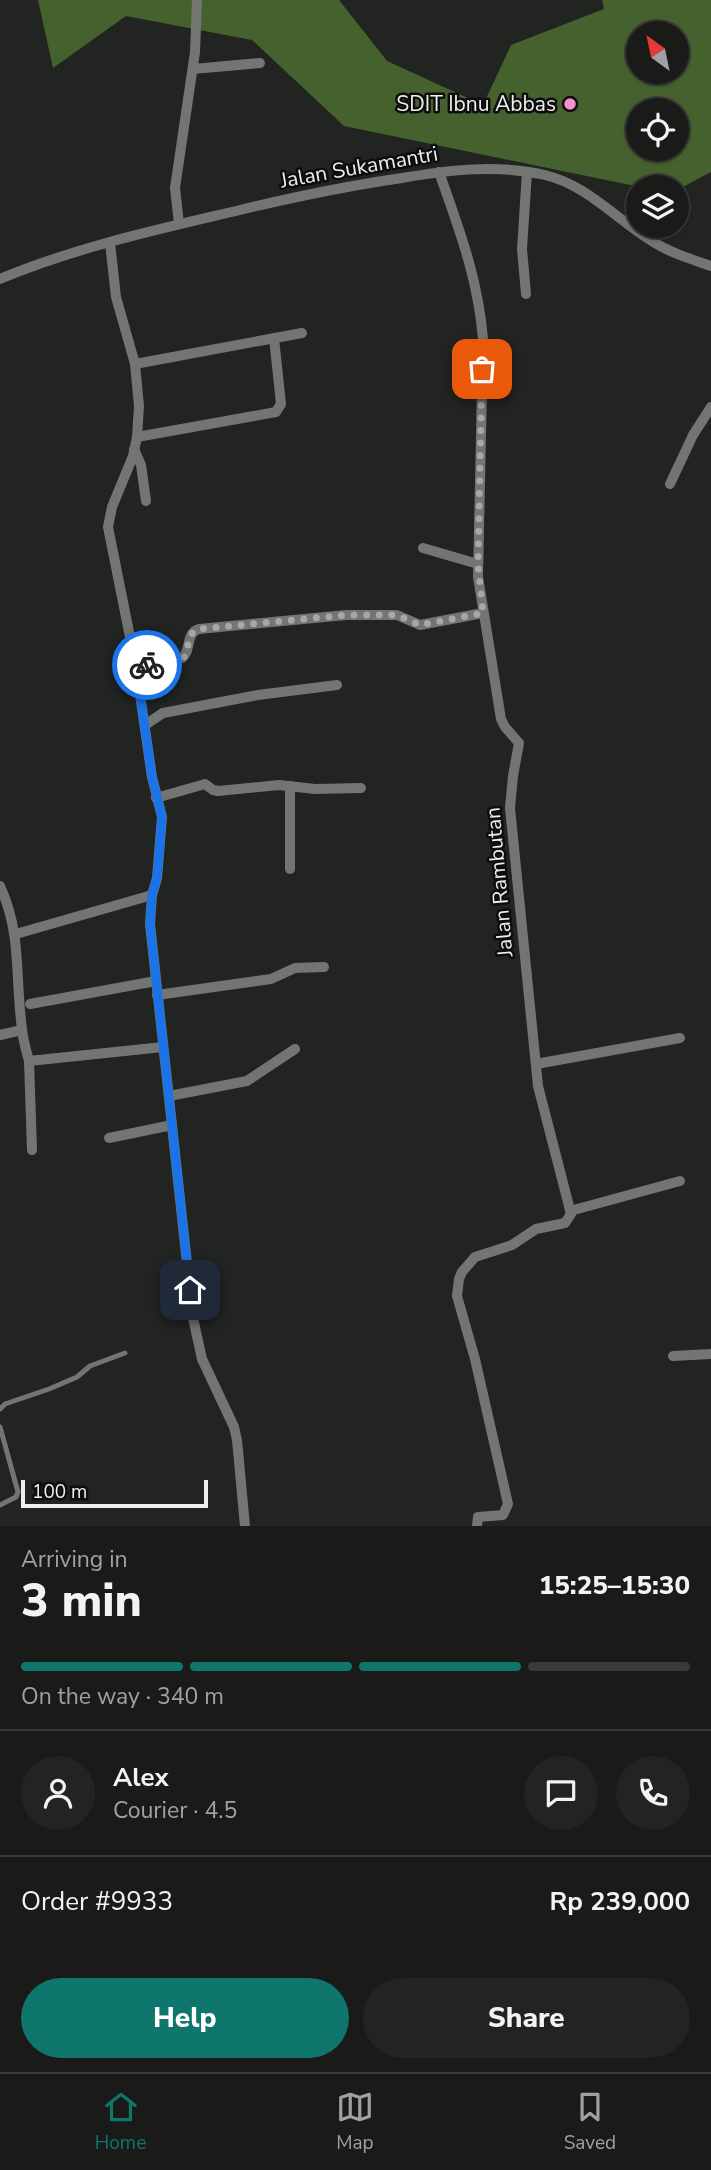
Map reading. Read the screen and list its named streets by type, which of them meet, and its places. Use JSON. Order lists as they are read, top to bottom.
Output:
{
  "streets": {
    "street": ["Jalan Sukamantri", "Jalan Rambutan"]
  },
  "crossings": [
    ["Jalan Sukamantri", "Jalan Rambutan"]
  ],
  "places": ["SDIT Ibnu Abbas"],
  "scale_bar": "100 m",
  "north": "top left",
  "page": {
    "scale": "100 m",
    "heading": ["3 min", "Arriving in", "15:25–15:30"],
    "panel": [
      "Alex",
      "Courier · 4.5",
      "Order #9933",
      "Rp 239,000"
    ],
    "bar": "On the way · 340 m",
    "buttons": ["Help", "Share"],
    "tabs": ["Home", "Map", "Saved"]
  }
}
